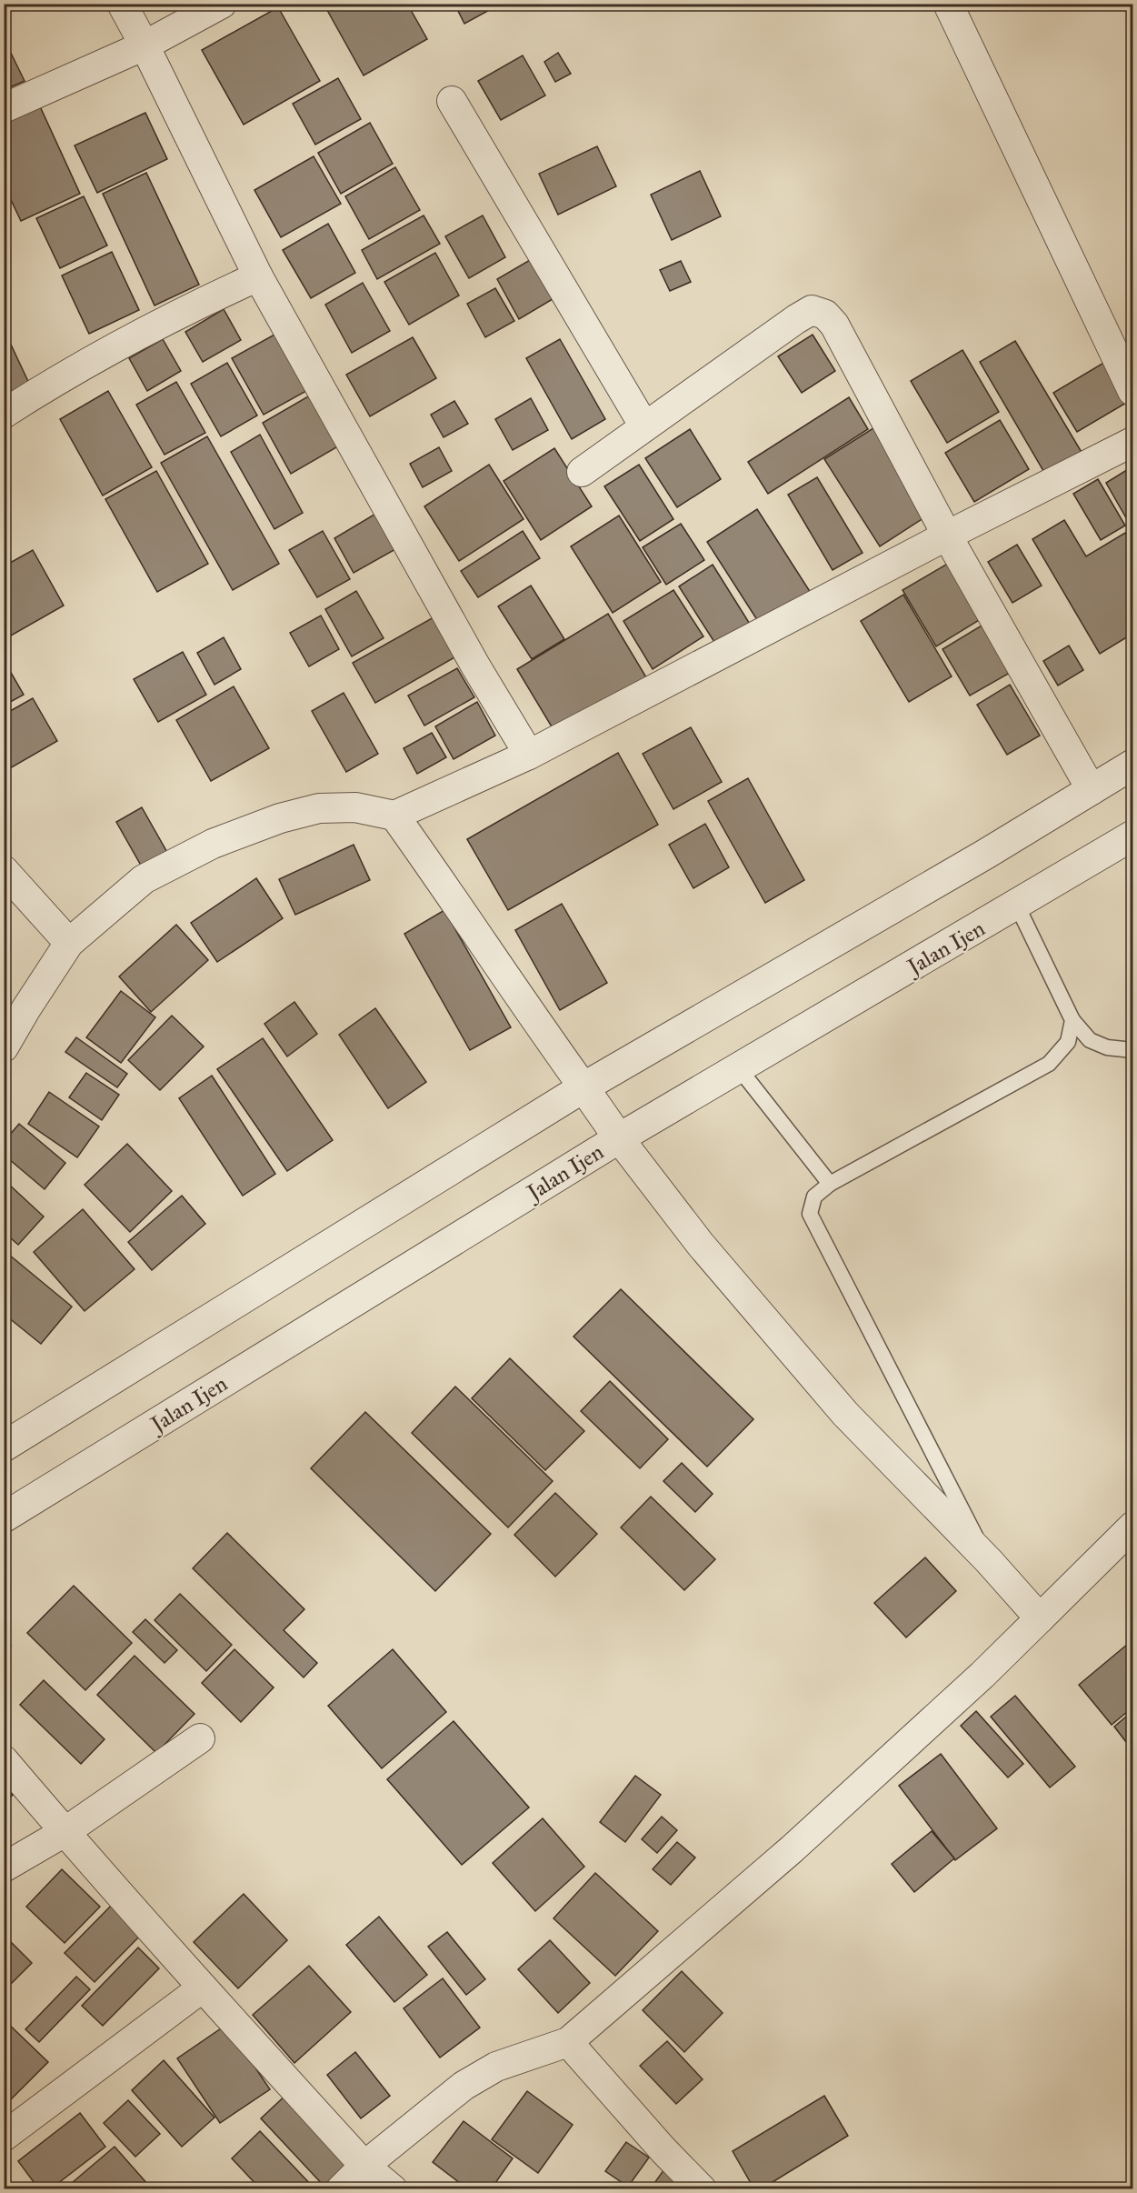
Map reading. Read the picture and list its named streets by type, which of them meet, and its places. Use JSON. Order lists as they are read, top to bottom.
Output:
{
  "streets": {
    "street": ["Jalan Ijen"]
  }
}
